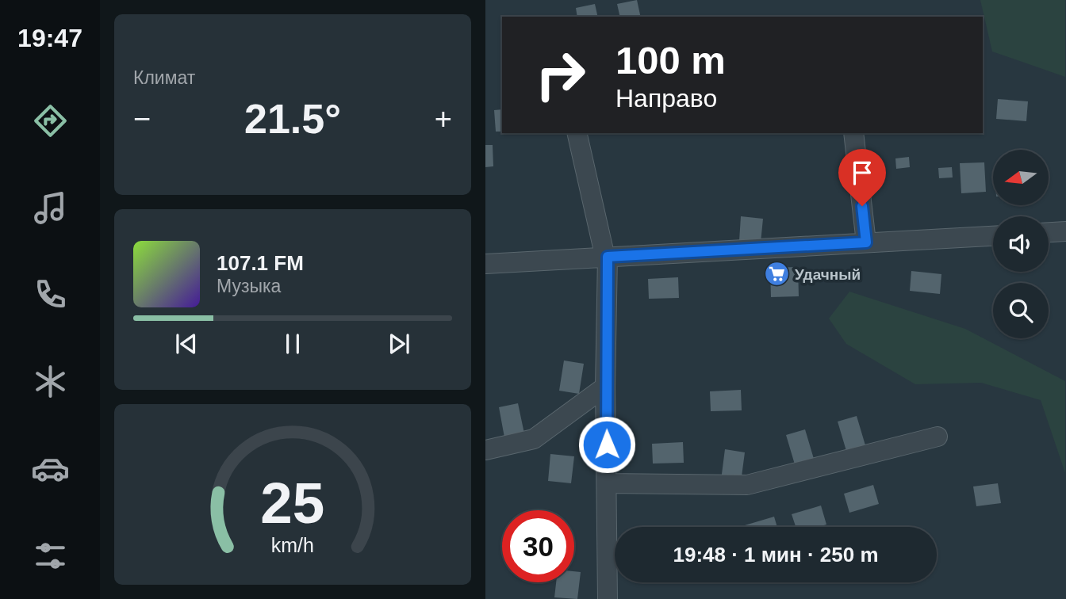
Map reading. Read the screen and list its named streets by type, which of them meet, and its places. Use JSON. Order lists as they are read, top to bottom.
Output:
{
  "places": {
    "supermarket": ["Удачный"]
  },
  "north": "left",
  "page": {
    "tabs": "19:47",
    "tile": "Климат",
    "turn": ["100 m", "Направо"],
    "heat": ["−", "21.5°", "+"],
    "song": ["107.1 FM", "Музыка"],
    "limit": "30",
    "trip": "19:48 · 1 мин · 250 m",
    "gauge": ["25", "km/h"]
  }
}
